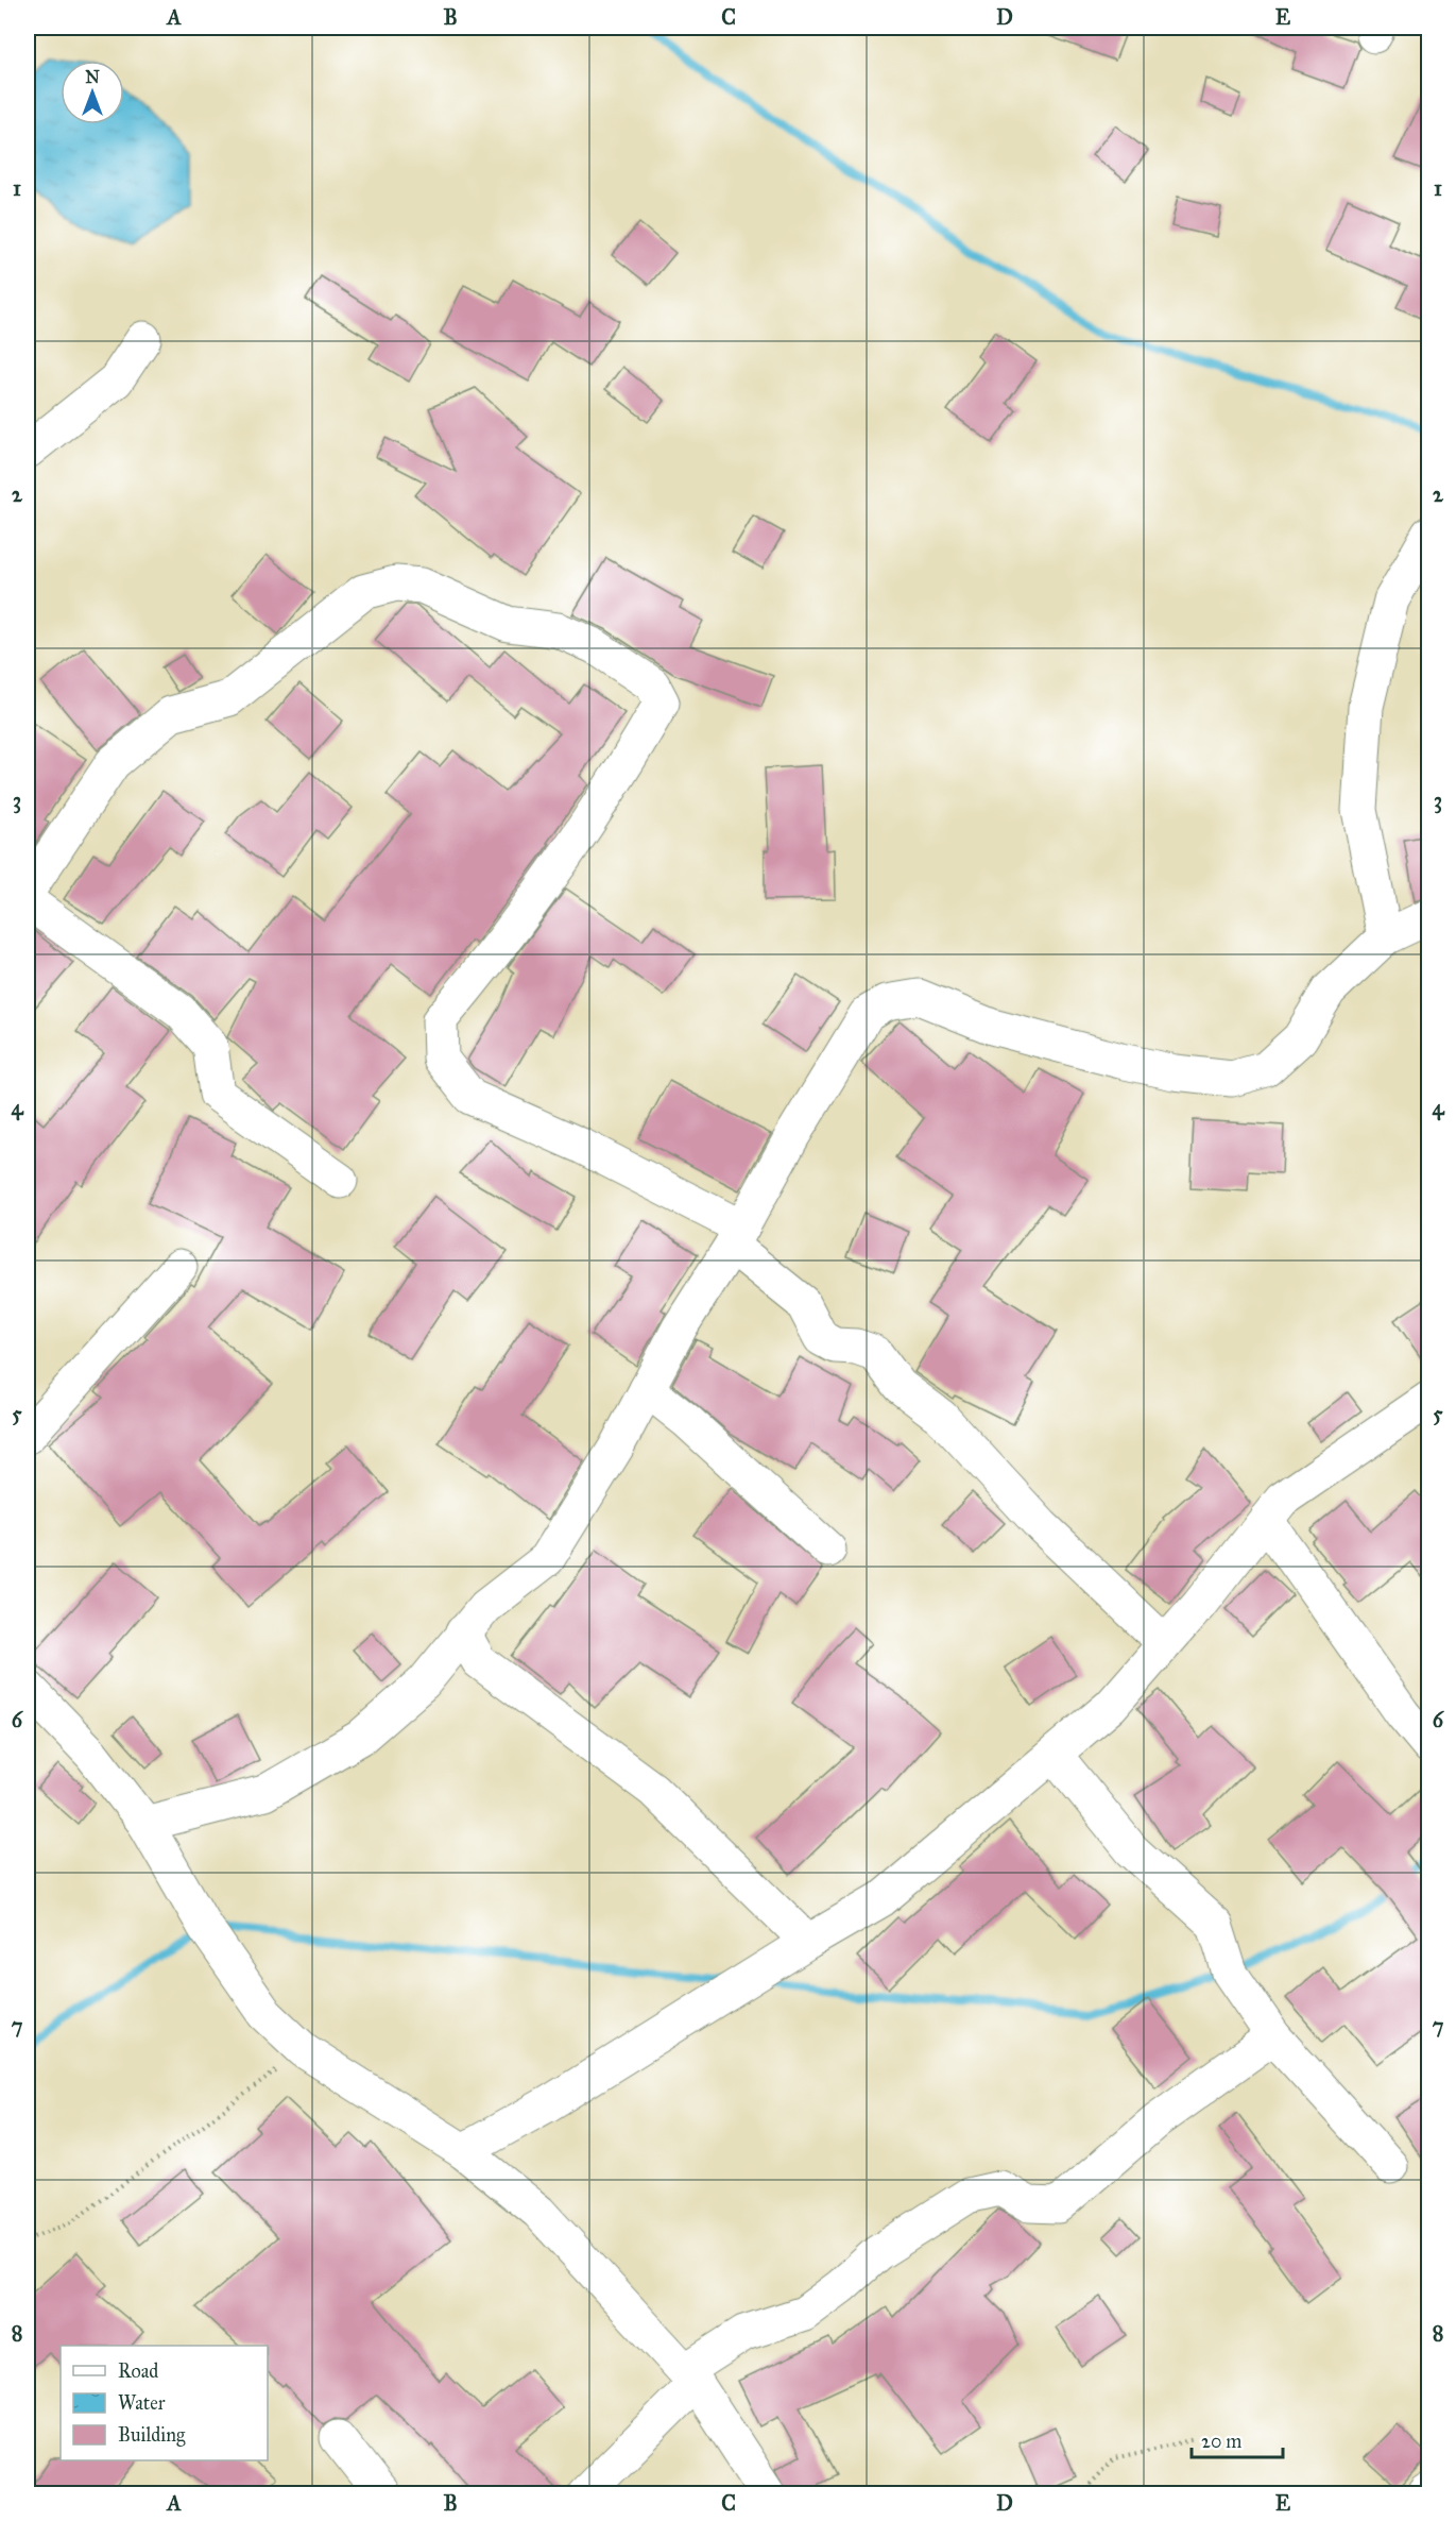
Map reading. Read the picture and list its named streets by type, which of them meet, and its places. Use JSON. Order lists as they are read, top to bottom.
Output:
{
  "legend": ["Road", "Water", "Building"],
  "scale_bar": "20 m",
  "north": "top",
  "grid": {
    "columns": [
      "A",
      "B",
      "C",
      "D",
      "E"
    ],
    "rows": [
      "1",
      "2",
      "3",
      "4",
      "5",
      "6",
      "7",
      "8"
    ]
  }
}
